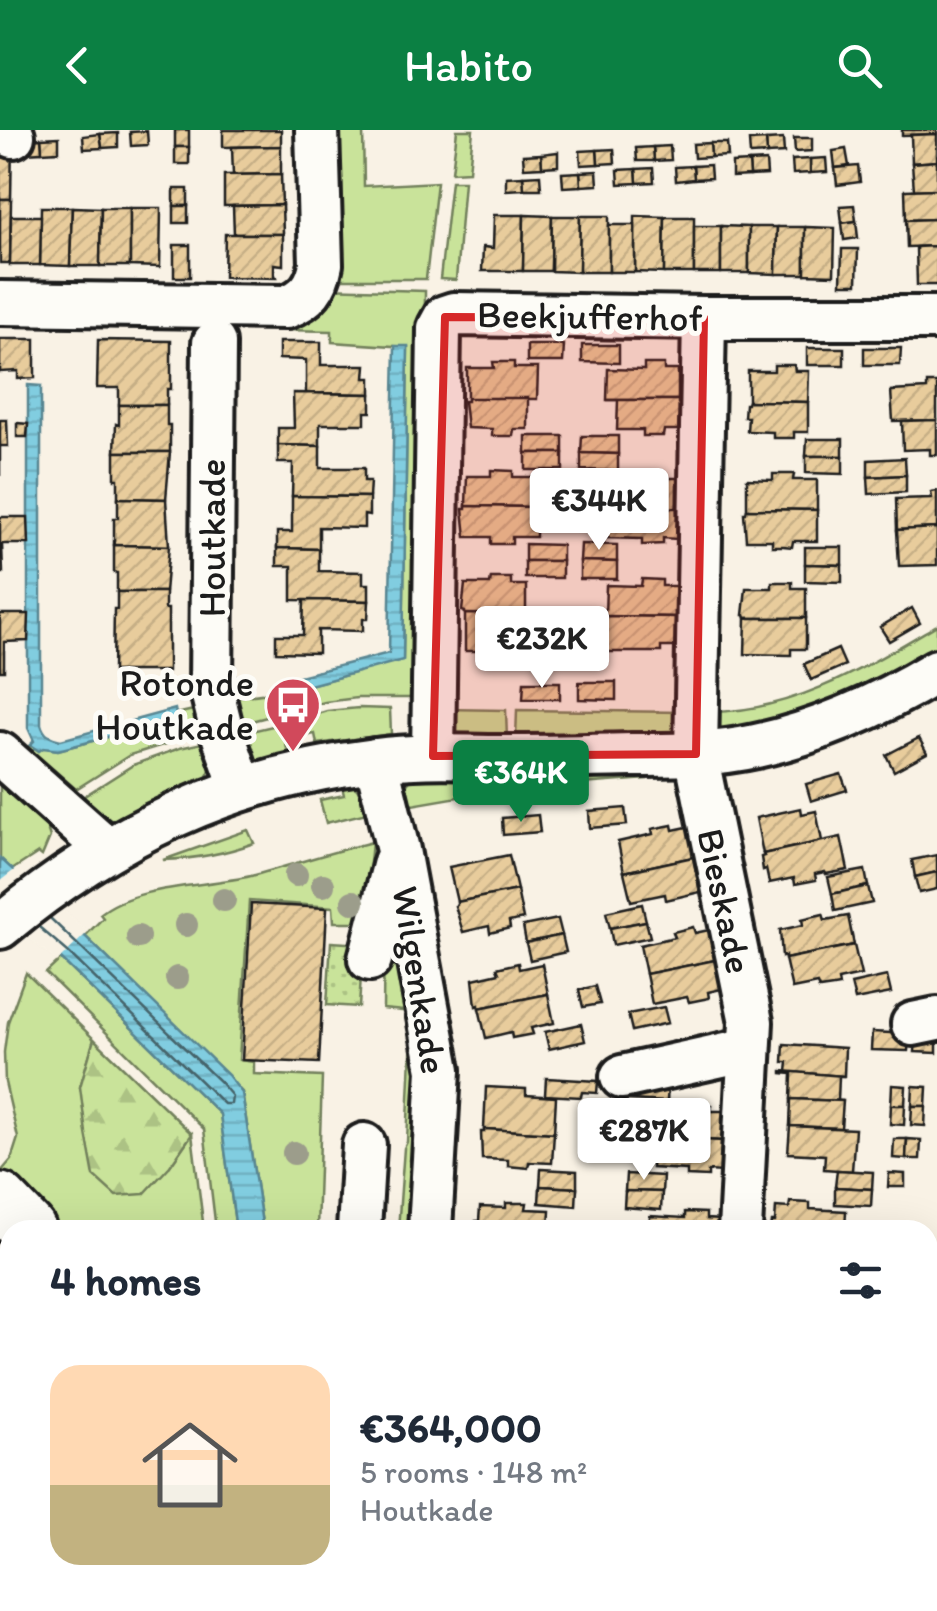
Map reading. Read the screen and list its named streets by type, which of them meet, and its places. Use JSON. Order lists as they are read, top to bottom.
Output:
{
  "streets": {
    "street": [
      "Beekjufferhof",
      "Houtkade",
      "Bieskade",
      "Wilgenkade"
    ]
  },
  "crossings": [
    ["Beekjufferhof", "Bieskade"]
  ],
  "places": {
    "bus stop": ["Rotonde Houtkade"]
  },
  "page": {
    "header": "Habito",
    "price": [
      "€344K",
      "€232K",
      "€364K",
      "€287K"
    ],
    "heading": "4 homes",
    "list": [
      {
        "name": "€364,000",
        "note": "5 rooms · 148 m² · Houtkade"
      }
    ]
  }
}
